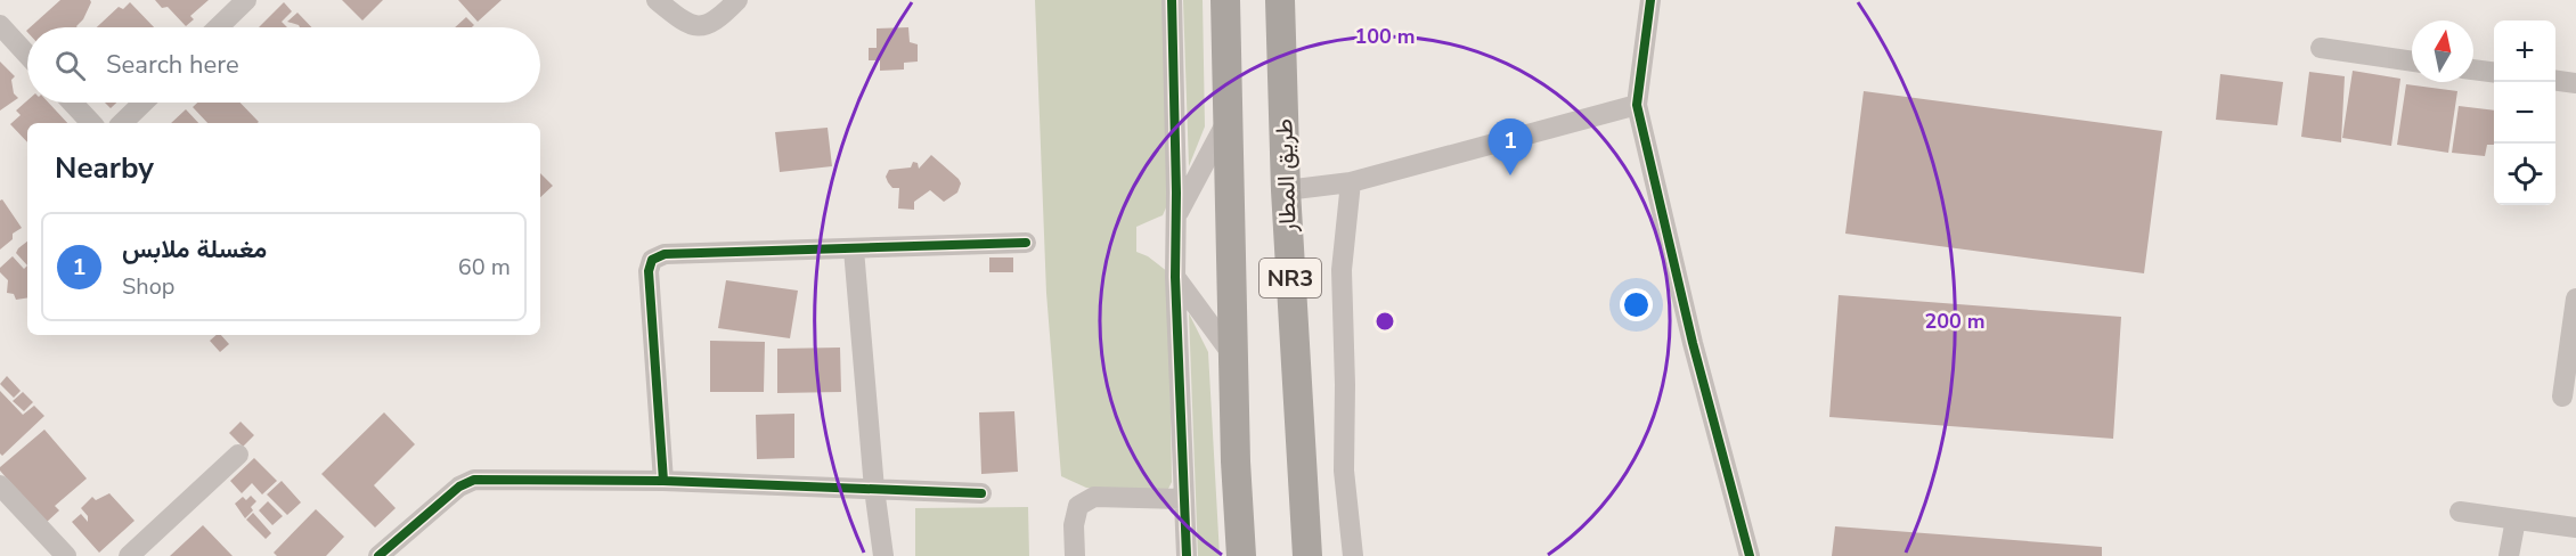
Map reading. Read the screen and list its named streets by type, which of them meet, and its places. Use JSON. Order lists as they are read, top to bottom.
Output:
{
  "streets": {
    "highway": ["طريق المطار", "NR3"]
  },
  "north": "top",
  "page": {
    "map_buttons": ["+", "−"],
    "search": "Search here",
    "pins": "1",
    "heading": "Nearby",
    "list": [
      {
        "mark": "1",
        "name": "مغسلة ملابس",
        "note": "Shop",
        "value": "60 m"
      }
    ]
  },
  "rings": ["100 m", "200 m"]
}
